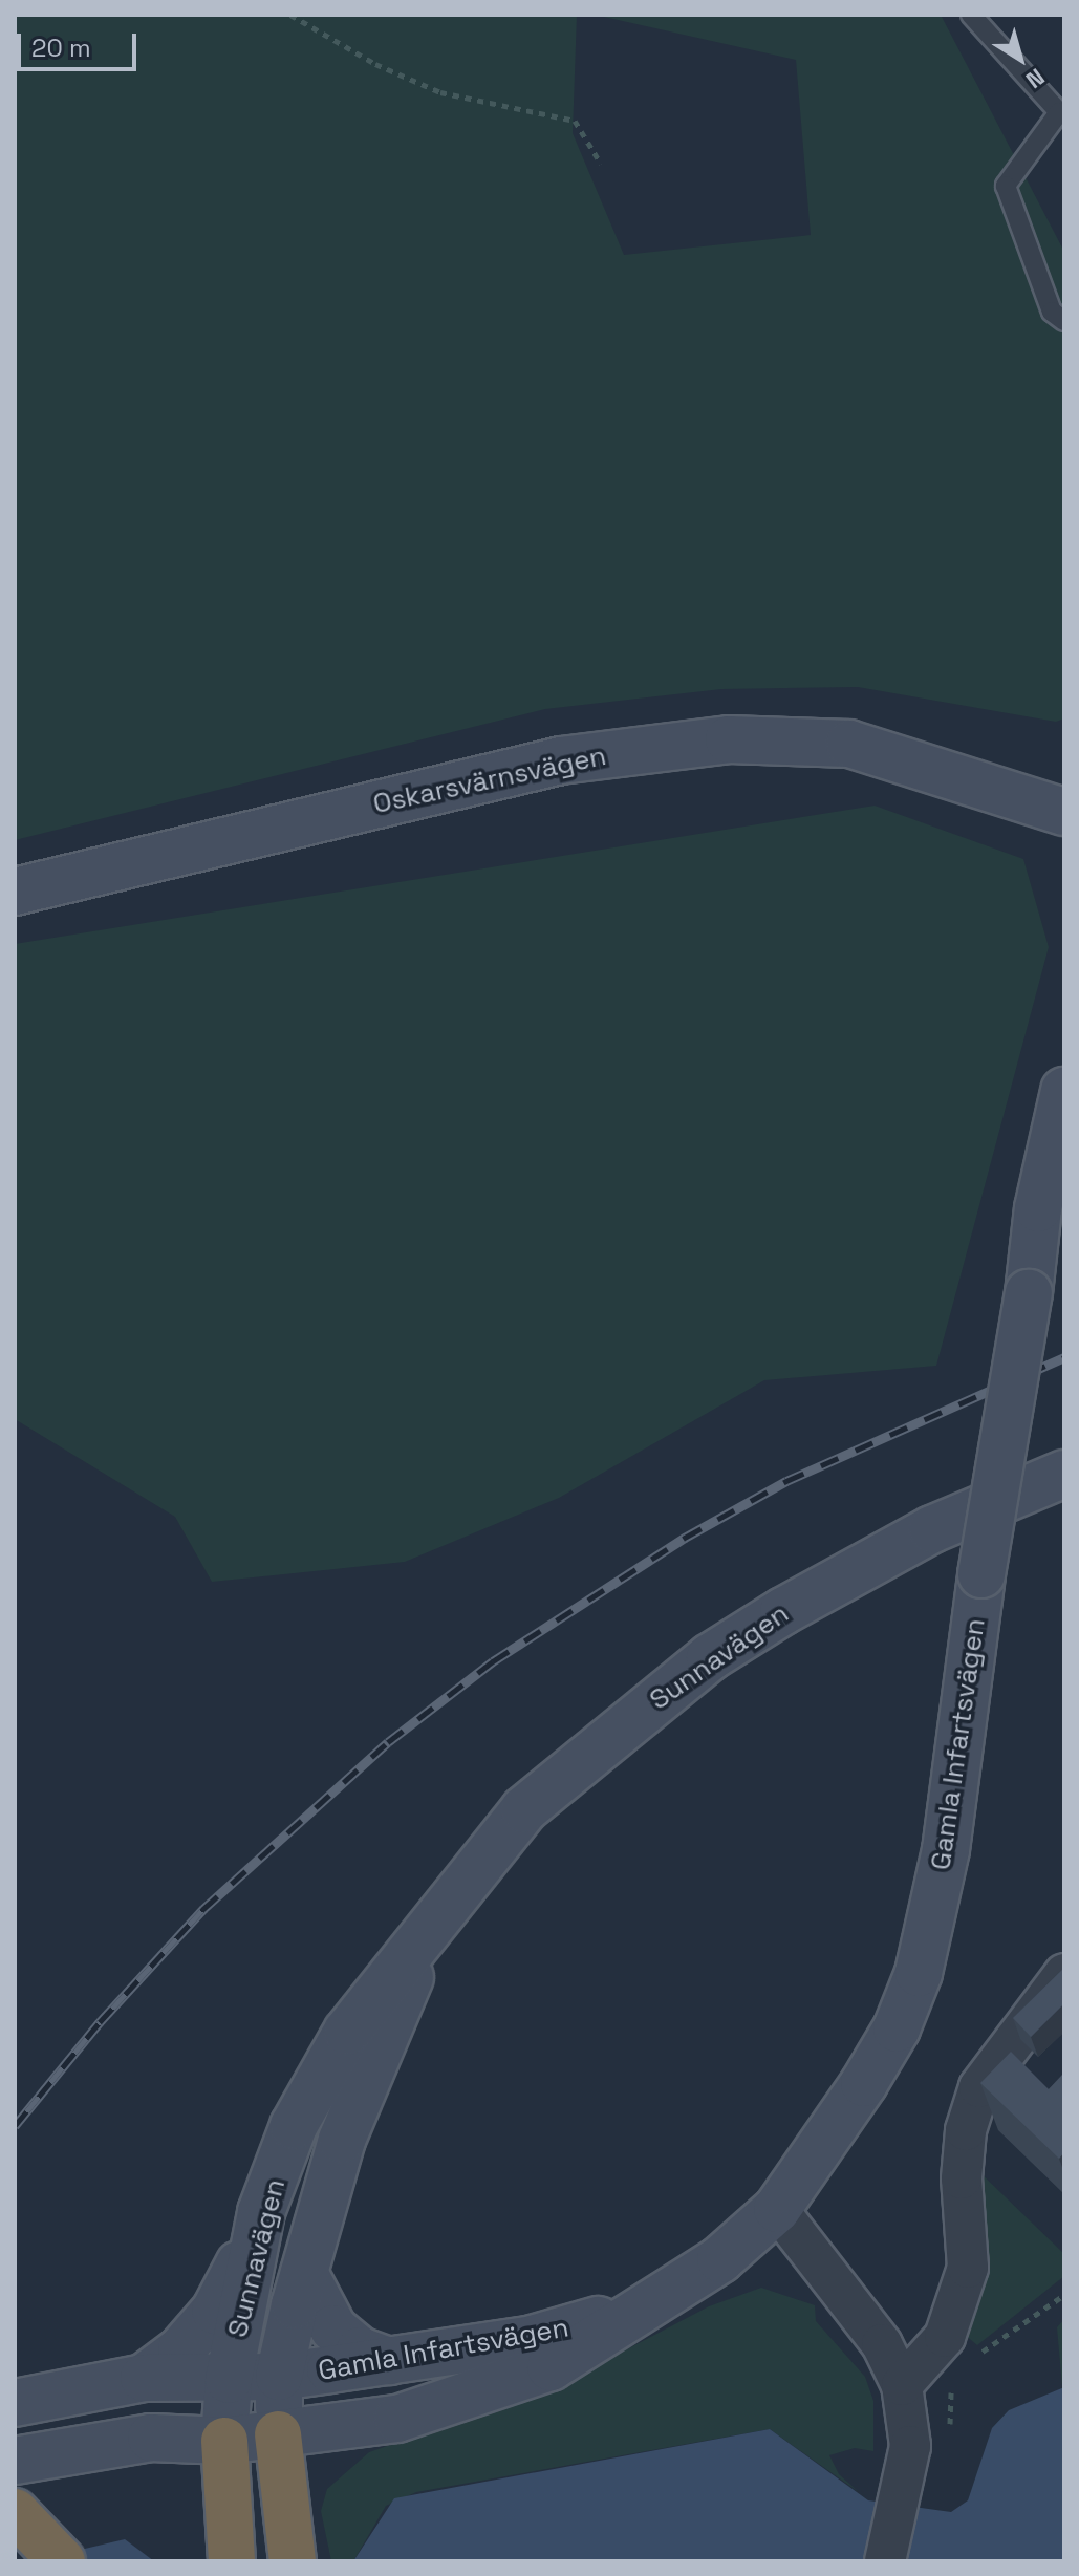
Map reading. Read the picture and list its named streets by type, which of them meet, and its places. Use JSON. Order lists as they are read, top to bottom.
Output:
{
  "streets": {
    "street": ["Oskarsvärnsvägen", "Sunnavägen", "Gamla Infartsvägen"]
  },
  "crossings": [
    ["Sunnavägen", "Gamla Infartsvägen"]
  ],
  "scale_bar": "20 m",
  "north": "bottom right"
}
